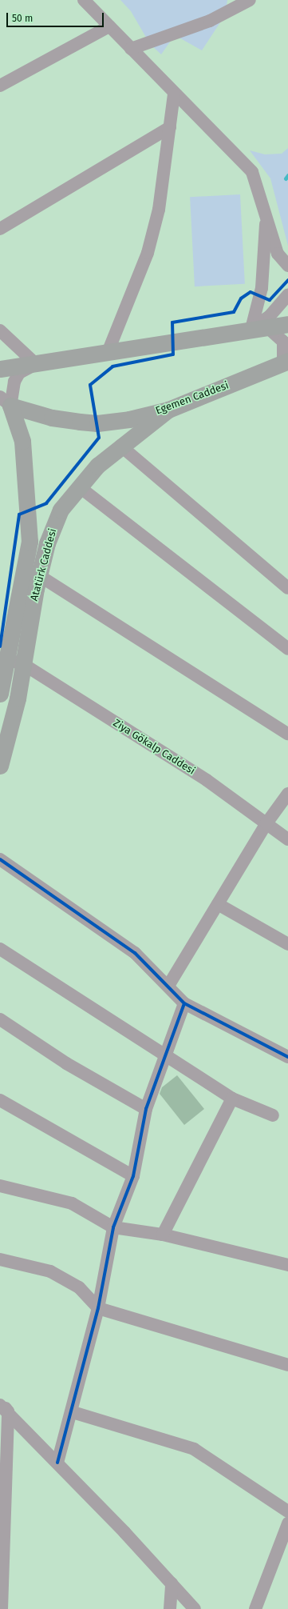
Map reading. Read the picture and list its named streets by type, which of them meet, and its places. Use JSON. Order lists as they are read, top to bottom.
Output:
{
  "streets": {
    "main road": ["Egemen Caddesi", "Atatürk Caddesi"],
    "street": ["Ziya Gökalp Caddesi"]
  },
  "crossings": [
    ["Egemen Caddesi", "Atatürk Caddesi"],
    ["Atatürk Caddesi", "Ziya Gökalp Caddesi"]
  ],
  "scale_bar": "50 m"
}
